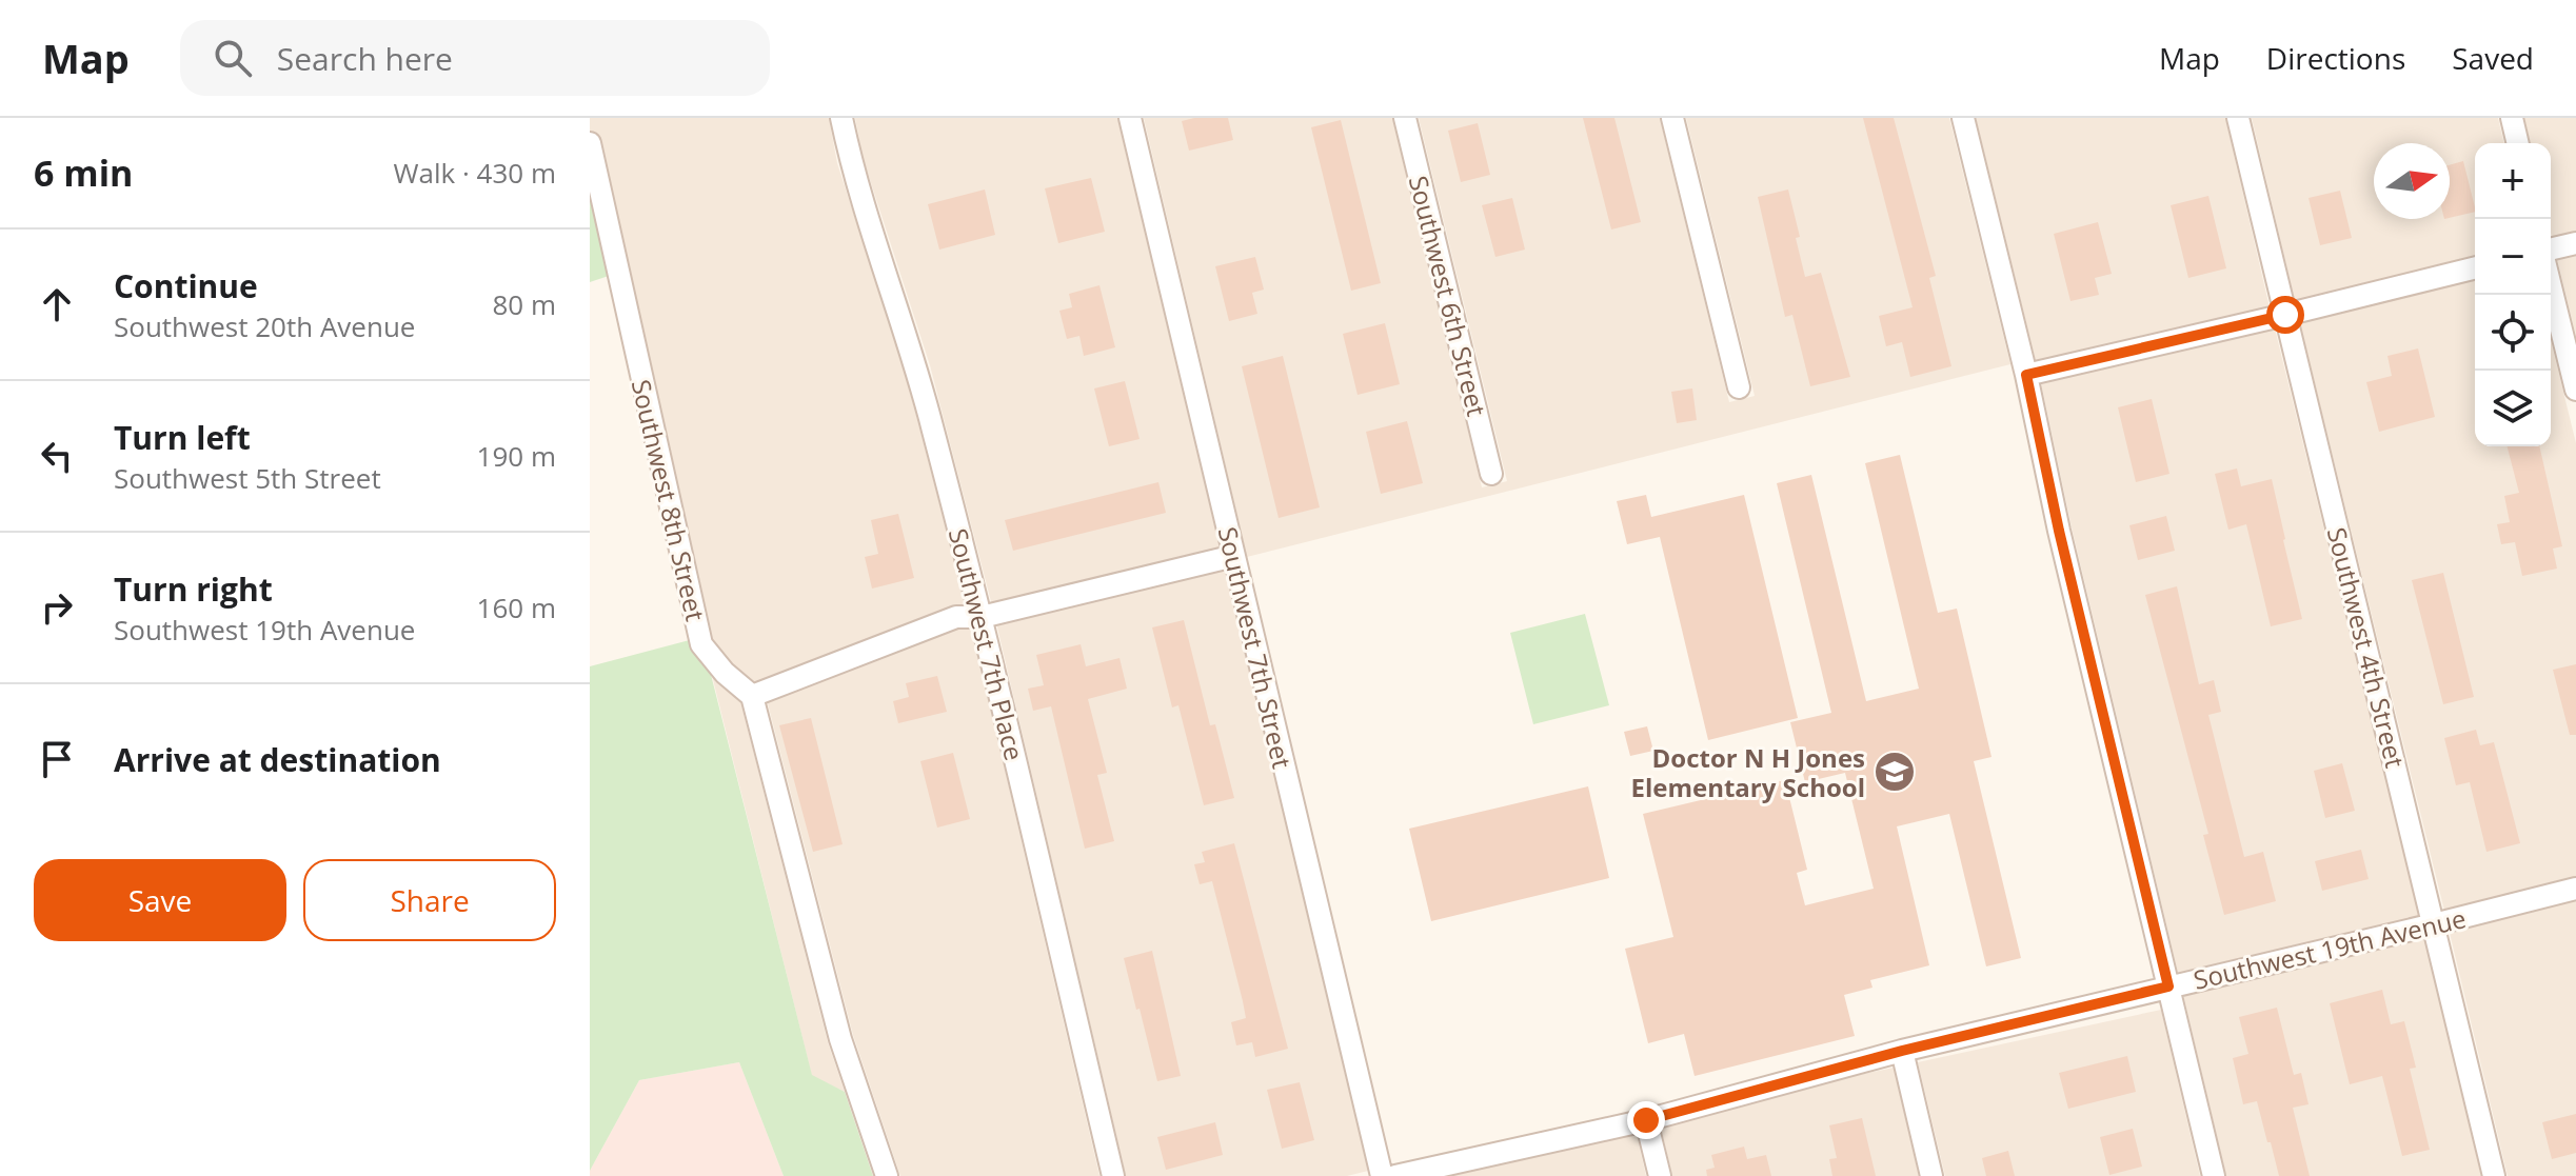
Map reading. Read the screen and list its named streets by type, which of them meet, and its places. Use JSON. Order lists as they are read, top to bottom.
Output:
{
  "streets": {
    "street": [
      "Southwest 6th Street",
      "Southwest 8th Street",
      "Southwest 7th Place",
      "Southwest 7th Street",
      "Southwest 4th Street",
      "Southwest 19th Avenue"
    ]
  },
  "crossings": [
    ["Southwest 4th Street", "Southwest 19th Avenue"]
  ],
  "places": {
    "school or university": ["Doctor N H Jones Elementary School"]
  },
  "north": "right",
  "page": {
    "header": "Map",
    "search": "Search here",
    "nav": ["Map", "Directions", "Saved"],
    "heading": ["6 min", "Walk · 430 m"],
    "map_buttons": ["+", "−"],
    "list": [
      ["Continue", "Southwest 20th Avenue", "80 m"],
      ["Turn left", "Southwest 5th Street", "190 m"],
      ["Turn right", "Southwest 19th Avenue", "160 m"],
      "Arrive at destination"
    ],
    "buttons": ["Save", "Share"]
  }
}
